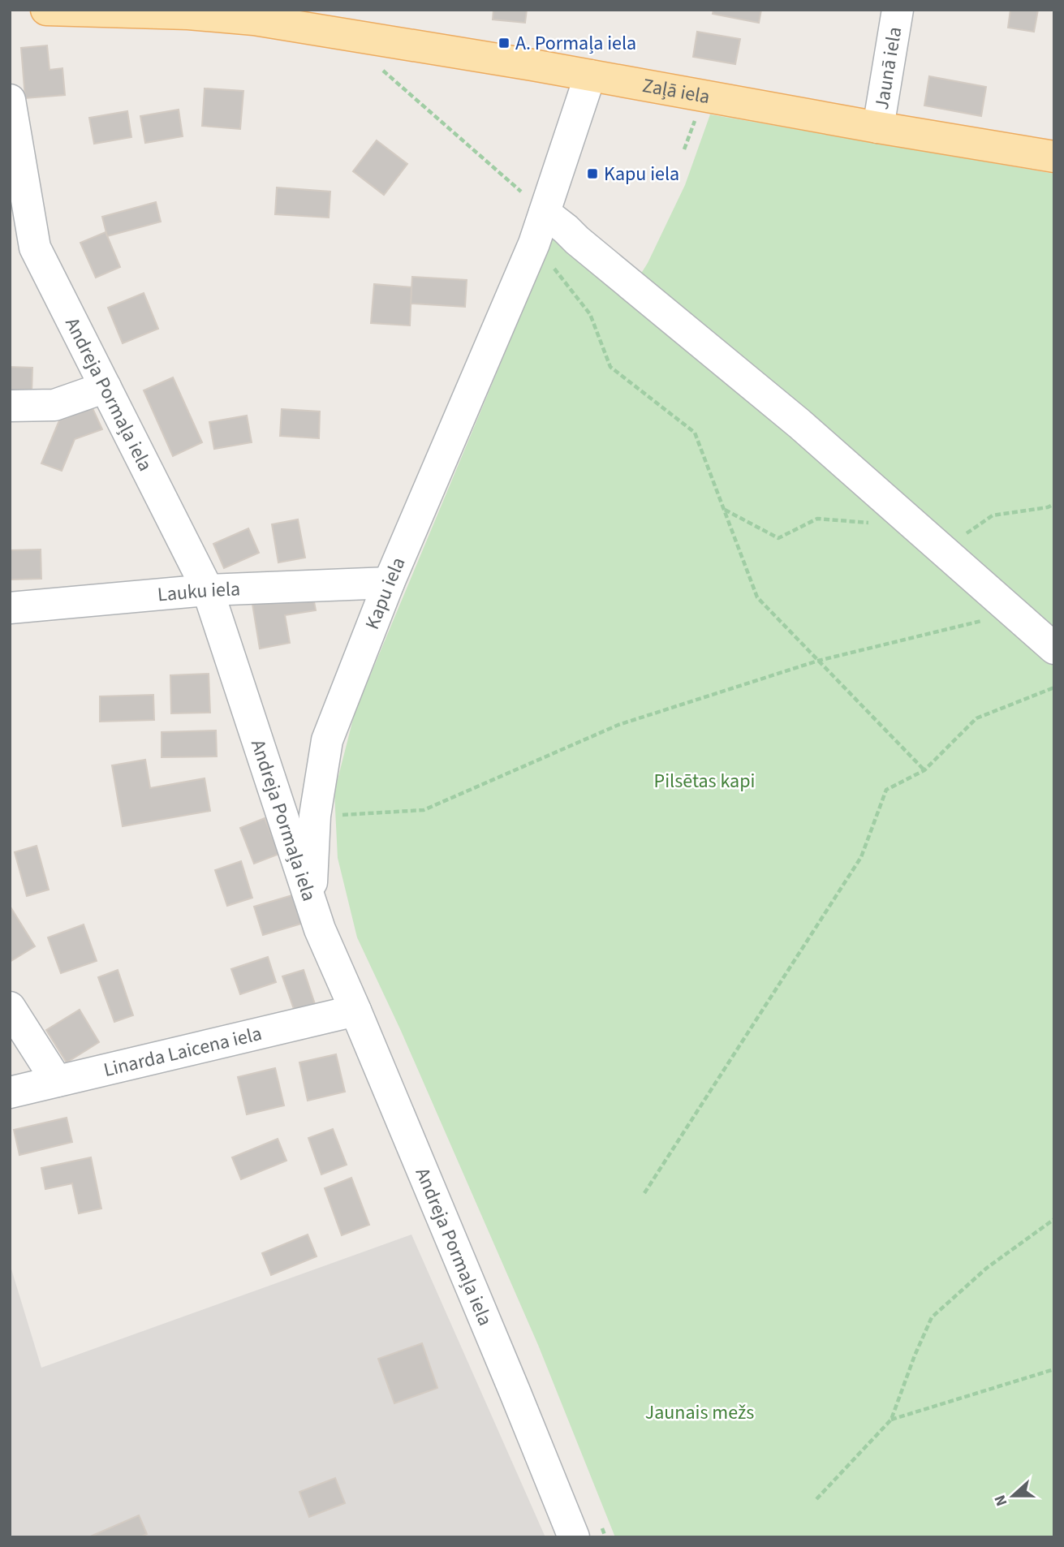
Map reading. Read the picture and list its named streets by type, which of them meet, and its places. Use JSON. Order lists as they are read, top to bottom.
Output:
{
  "streets": {
    "main road": ["Zaļā iela"],
    "street": [
      "Jaunā iela",
      "Andreja Pormaļa iela",
      "Lauku iela",
      "Kapu iela",
      "Linarda Laicena iela"
    ]
  },
  "crossings": [
    ["Jaunā iela", "Zaļā iela"],
    ["Zaļā iela", "Kapu iela"],
    ["Andreja Pormaļa iela", "Lauku iela"],
    ["Andreja Pormaļa iela", "Kapu iela"],
    ["Andreja Pormaļa iela", "Linarda Laicena iela"],
    ["Lauku iela", "Kapu iela"]
  ],
  "parks": ["Pilsētas kapi", "Jaunais mežs"],
  "places": {
    "transit": ["A. Pormaļa iela", "Kapu iela"]
  },
  "north": "left"
}
